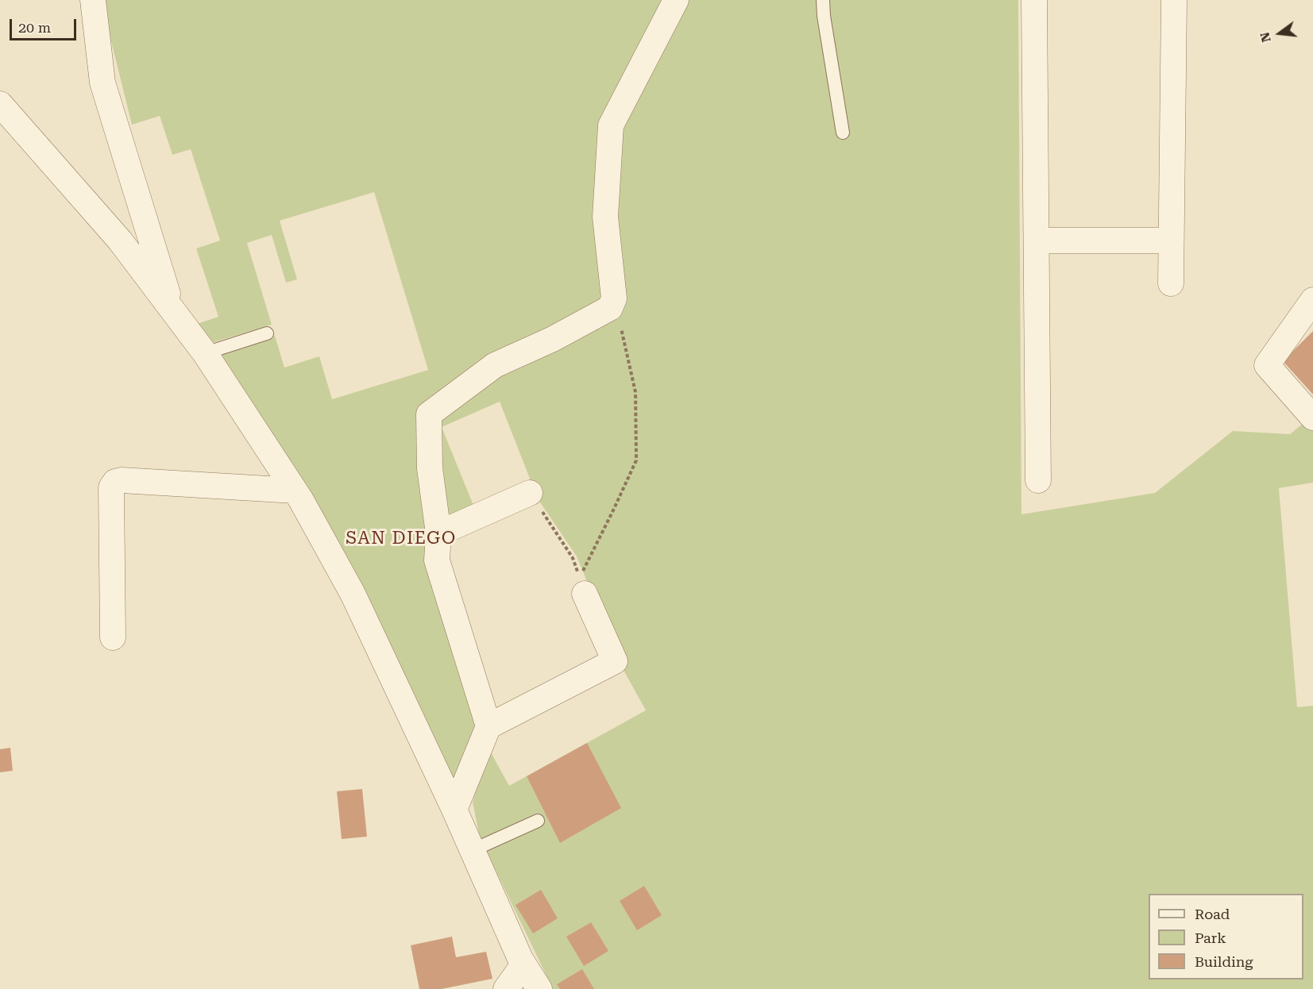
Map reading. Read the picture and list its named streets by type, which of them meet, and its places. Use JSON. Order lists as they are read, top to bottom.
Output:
{
  "districts": ["SAN DIEGO"],
  "legend": ["Road", "Park", "Building"],
  "scale_bar": "20 m",
  "north": "left"
}
